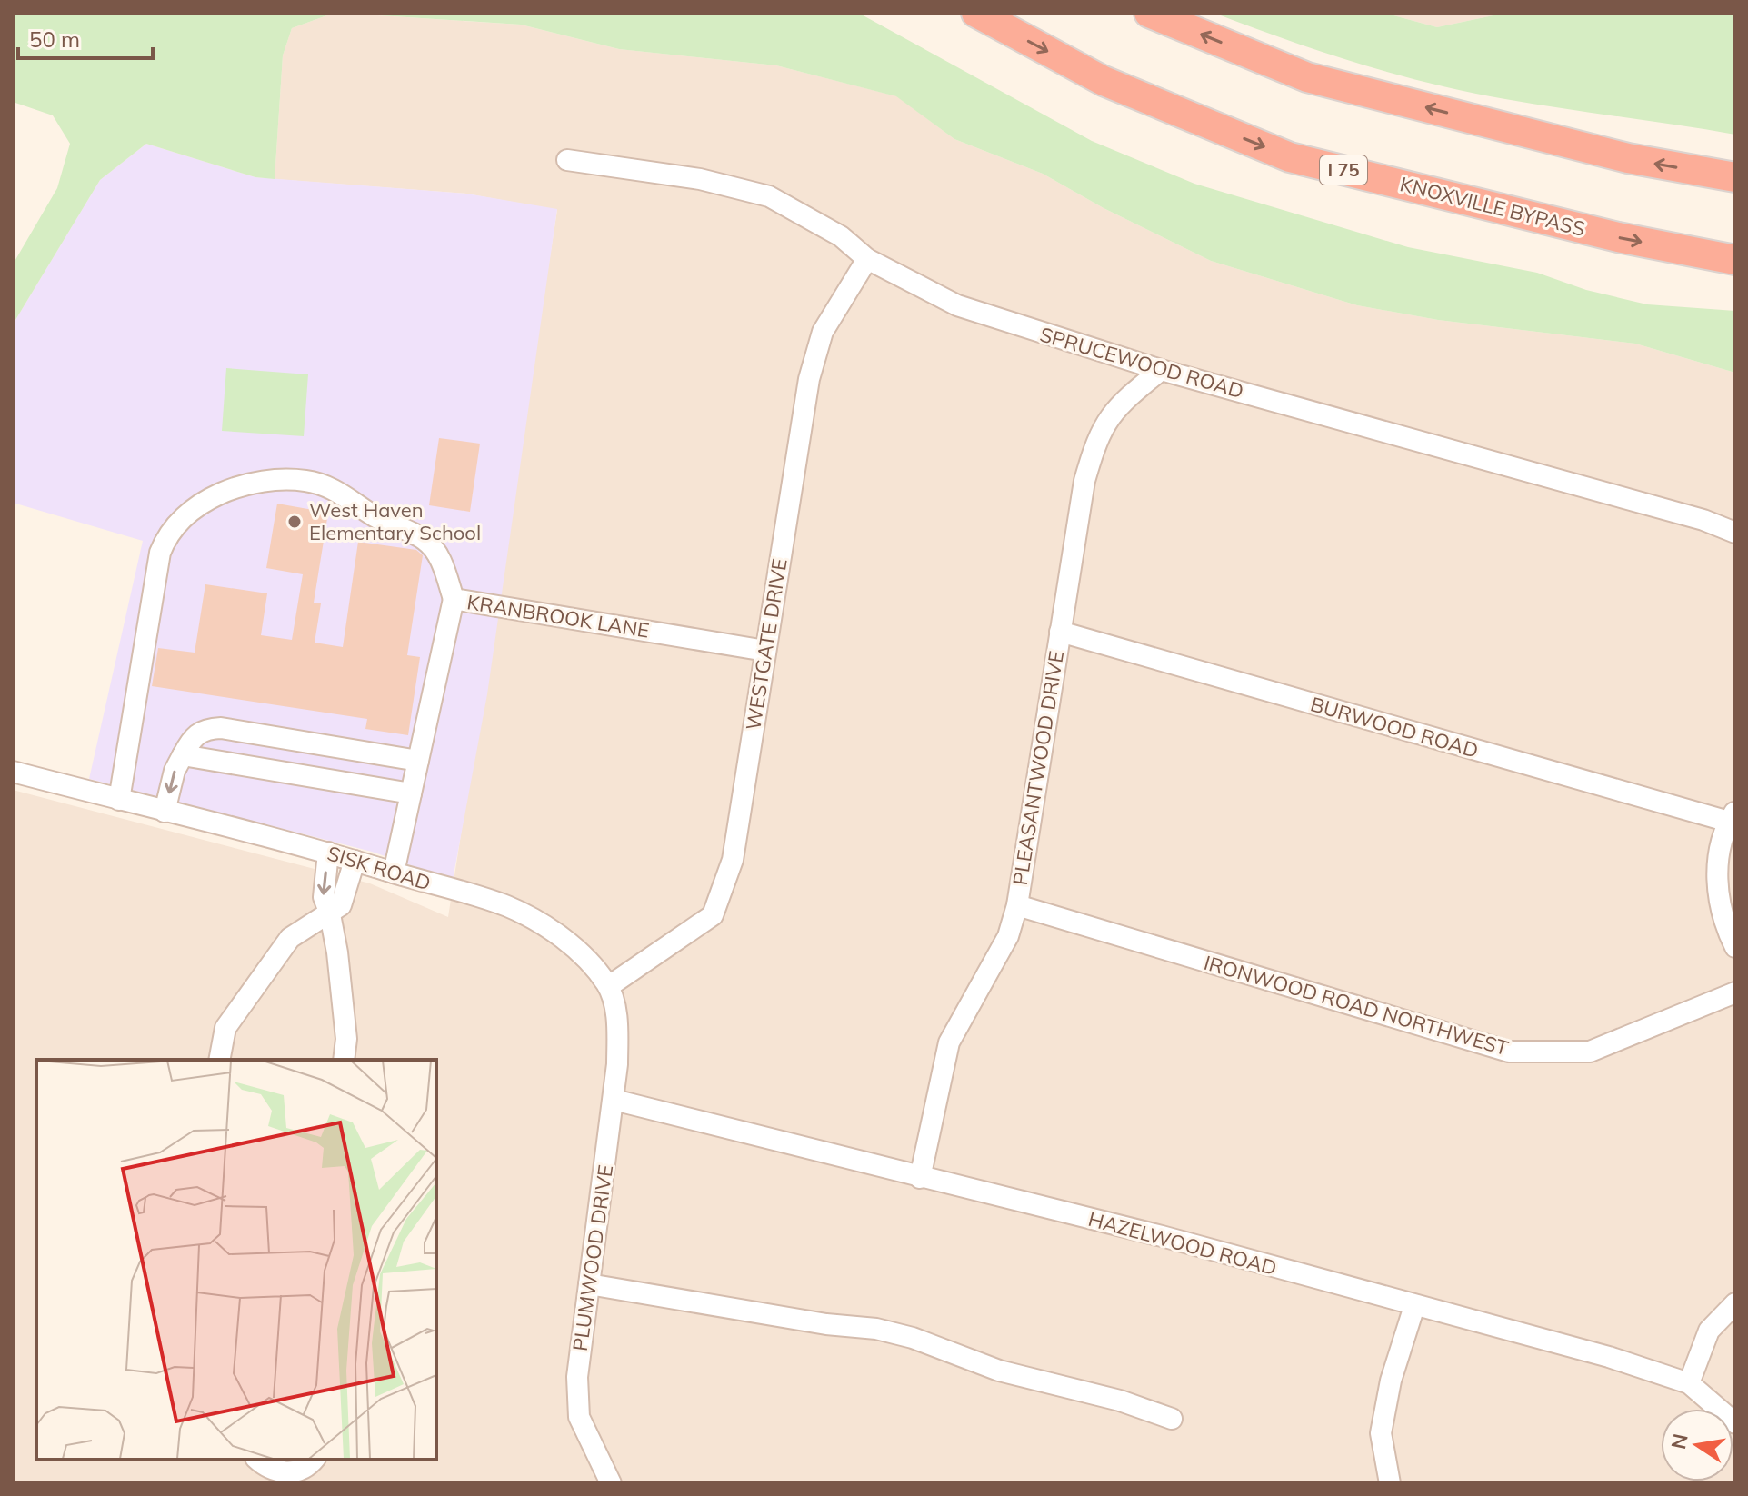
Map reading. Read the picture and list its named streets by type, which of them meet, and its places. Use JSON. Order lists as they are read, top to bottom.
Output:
{
  "streets": {
    "highway": ["I 75", "KNOXVILLE BYPASS"],
    "street": [
      "SPRUCEWOOD ROAD",
      "KRANBROOK LANE",
      "WESTGATE DRIVE",
      "BURWOOD ROAD",
      "PLEASANTWOOD DRIVE",
      "SISK ROAD",
      "IRONWOOD ROAD NORTHWEST",
      "HAZELWOOD ROAD",
      "PLUMWOOD DRIVE"
    ]
  },
  "crossings": [
    ["SPRUCEWOOD ROAD", "WESTGATE DRIVE"],
    ["SPRUCEWOOD ROAD", "PLEASANTWOOD DRIVE"],
    ["KRANBROOK LANE", "WESTGATE DRIVE"],
    ["KRANBROOK LANE", "SISK ROAD"],
    ["WESTGATE DRIVE", "SISK ROAD"],
    ["BURWOOD ROAD", "PLEASANTWOOD DRIVE"],
    ["PLEASANTWOOD DRIVE", "IRONWOOD ROAD NORTHWEST"],
    ["PLEASANTWOOD DRIVE", "HAZELWOOD ROAD"],
    ["SISK ROAD", "HAZELWOOD ROAD"],
    ["SISK ROAD", "PLUMWOOD DRIVE"],
    ["HAZELWOOD ROAD", "PLUMWOOD DRIVE"]
  ],
  "places": ["West Haven Elementary School"],
  "scale_bar": "50 m",
  "north": "left"
}
